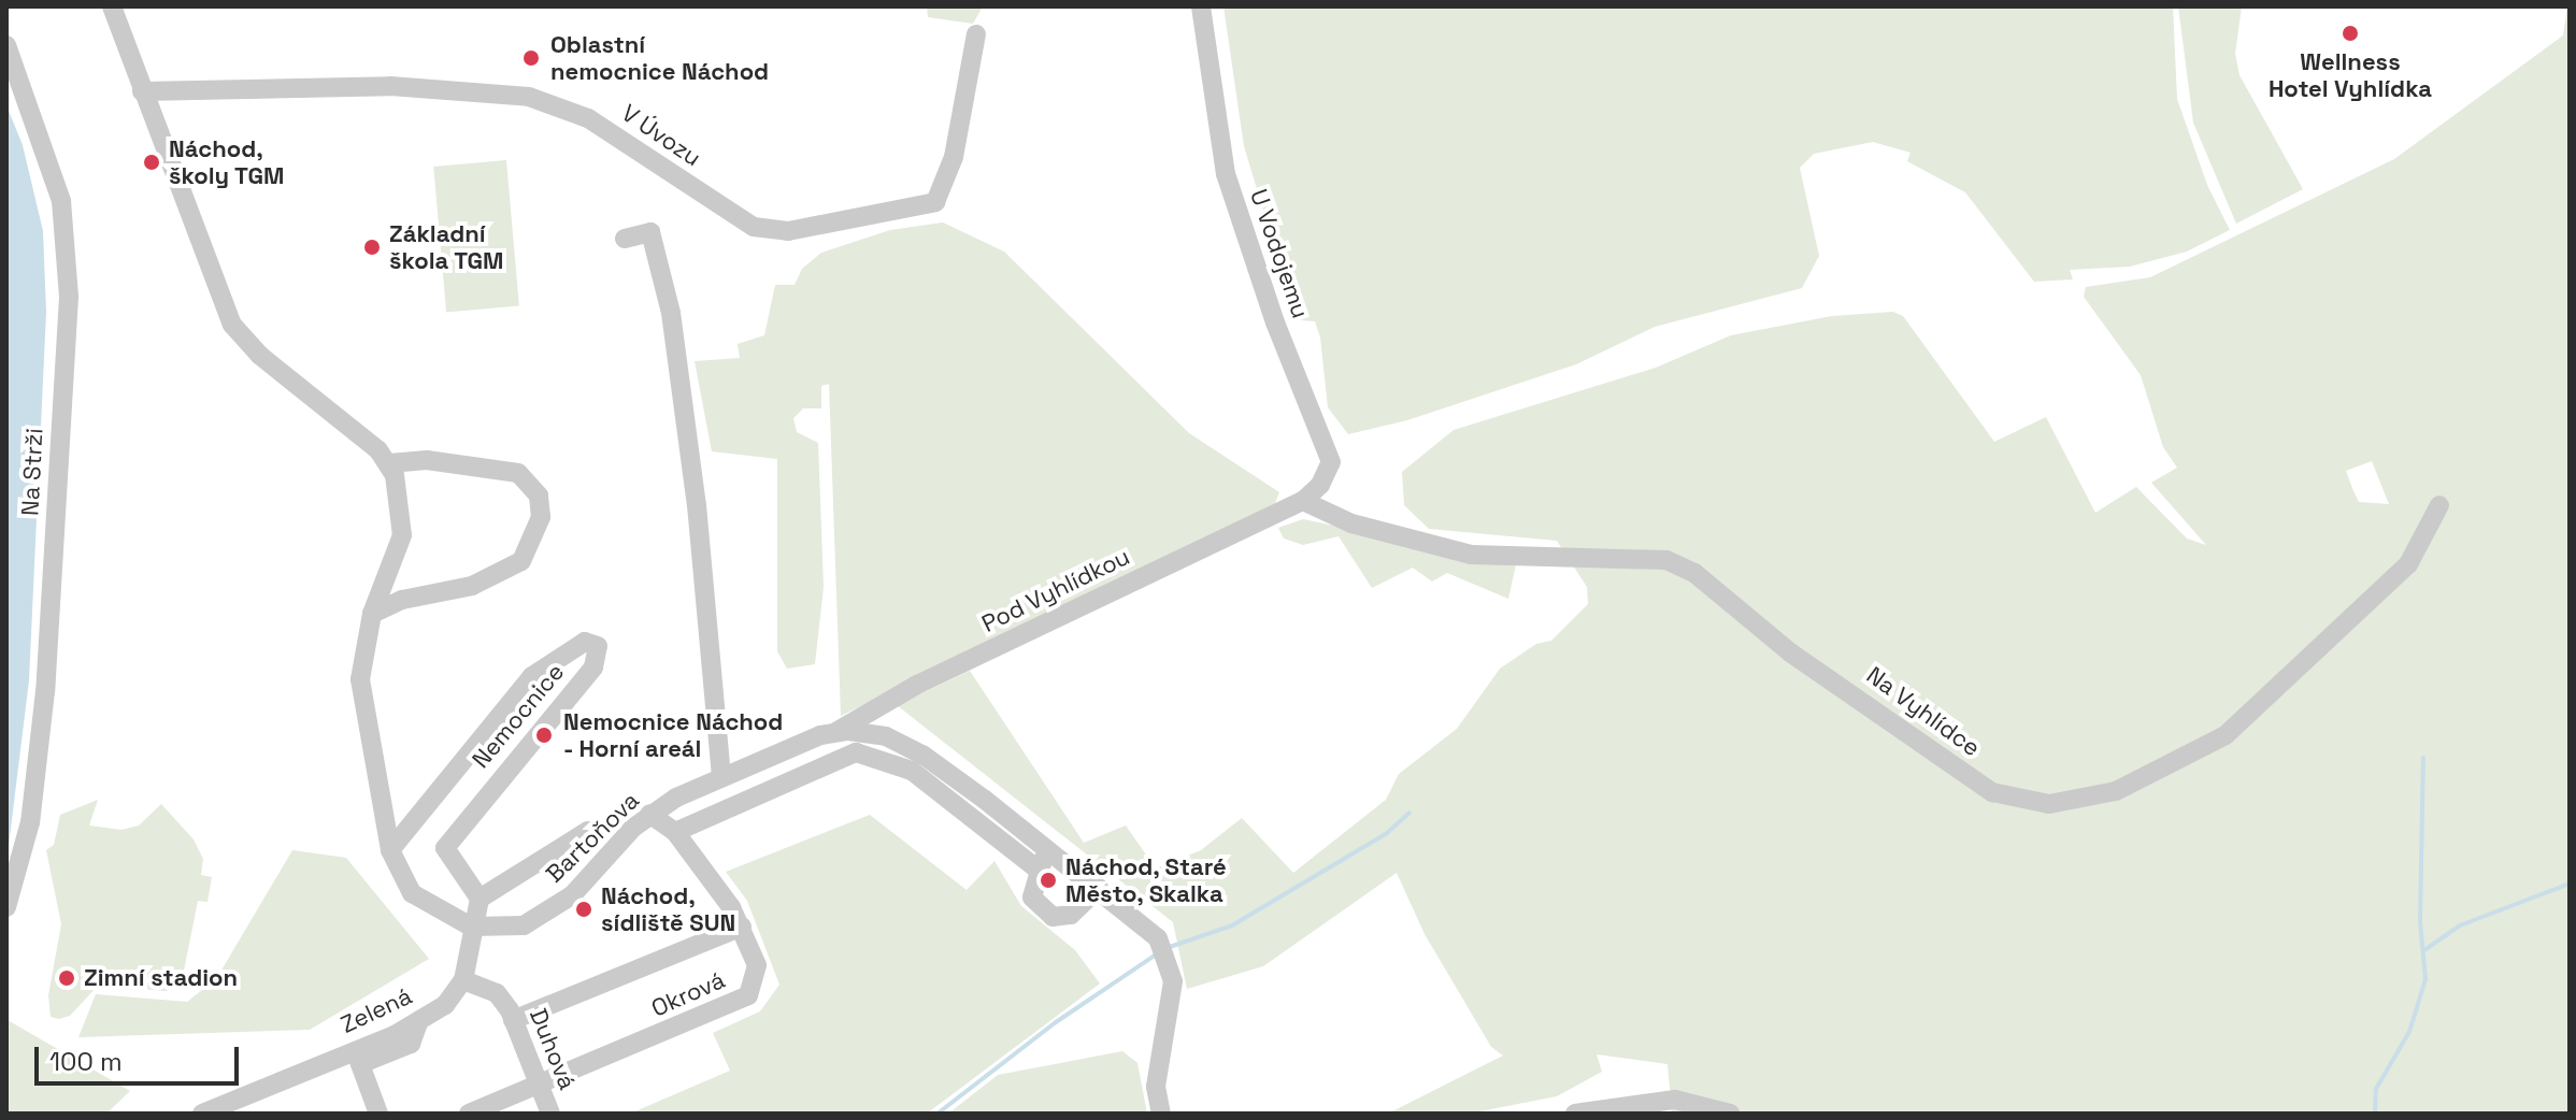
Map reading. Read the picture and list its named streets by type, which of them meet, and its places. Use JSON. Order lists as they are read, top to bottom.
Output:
{
  "streets": {
    "street": [
      "V Úvozu",
      "U Vodojemu",
      "Na Strži",
      "Pod Vyhlídkou",
      "Na Vyhlídce",
      "Nemocnice",
      "Bartoňova",
      "Okrová",
      "Zelená",
      "Duhová"
    ]
  },
  "crossings": [
    ["U Vodojemu", "Pod Vyhlídkou"],
    ["U Vodojemu", "Na Vyhlídce"],
    ["Pod Vyhlídkou", "Na Vyhlídce"],
    ["Pod Vyhlídkou", "Bartoňova"],
    ["Nemocnice", "Bartoňova"],
    ["Bartoňova", "Okrová"],
    ["Okrová", "Duhová"],
    ["Zelená", "Duhová"]
  ],
  "places": [
    "Wellness Hotel Vyhlídka",
    "Oblastní nemocnice Náchod",
    "Náchod, školy TGM",
    "Základní škola TGM",
    "Nemocnice Náchod - Horní areál",
    "Náchod, Staré Město, Skalka",
    "Náchod, sídliště SUN",
    "Zimní stadion"
  ],
  "scale_bar": "100 m"
}
